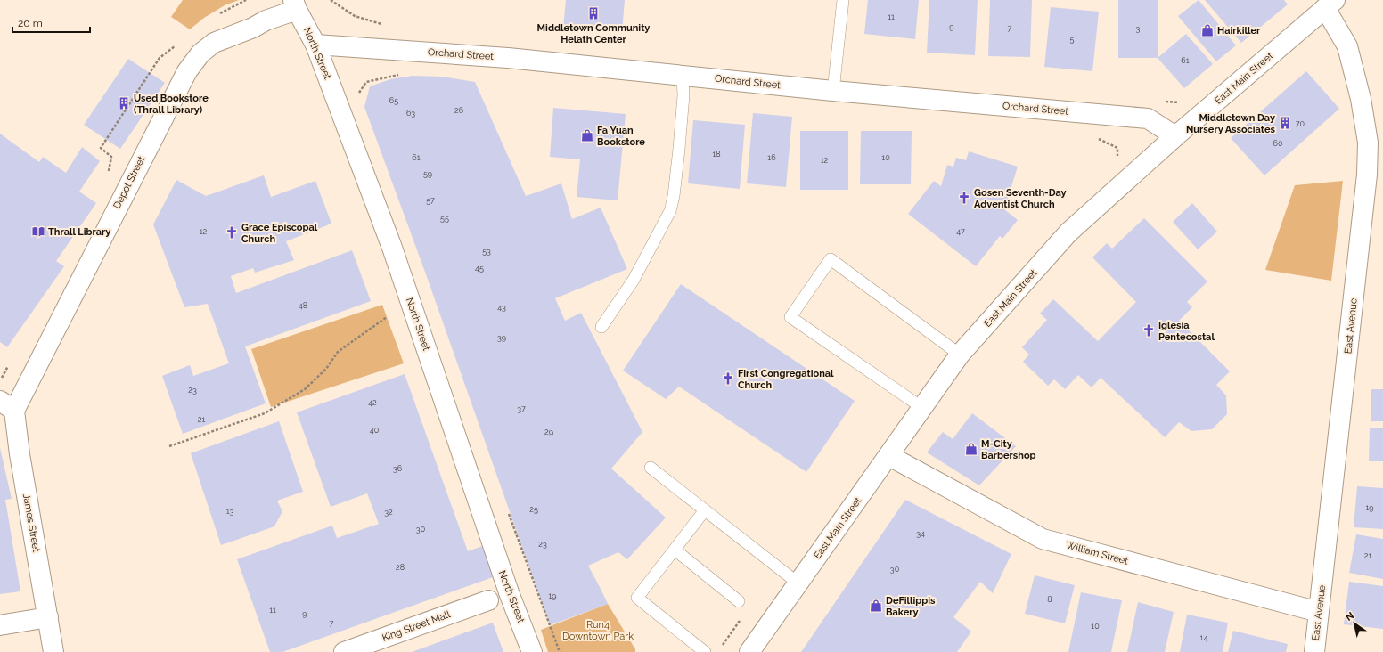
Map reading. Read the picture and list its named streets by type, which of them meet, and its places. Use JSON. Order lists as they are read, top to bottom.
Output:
{
  "streets": {
    "street": [
      "North Street",
      "Orchard Street",
      "East Main Street",
      "Depot Street",
      "East Avenue",
      "James Street",
      "William Street",
      "King Street Mall"
    ]
  },
  "crossings": [
    ["North Street", "Orchard Street"],
    ["North Street", "Depot Street"],
    ["Orchard Street", "East Main Street"],
    ["East Main Street", "East Avenue"],
    ["East Main Street", "William Street"],
    ["Depot Street", "James Street"],
    ["East Avenue", "William Street"]
  ],
  "parks": ["Run4 Downtown Park"],
  "places": {
    "building": ["Middletown Community Helath Center", "Used Bookstore (Thrall Library)", "Middletown Day Nursery Associates"],
    "shop": [
      "Hairkiller",
      "Fa Yuan Bookstore",
      "M-City Barbershop",
      "DeFillippis Bakery"
    ],
    "church": [
      "Gosen Seventh-Day Adventist Church",
      "Grace Episcopal Church",
      "Iglesia Pentecostal",
      "First Congregational Church"
    ],
    "library": ["Thrall Library"]
  },
  "house_numbers": [
    "11",
    "9",
    "7",
    "3",
    "5",
    "61",
    "65",
    "26",
    "63",
    "70",
    "60",
    "18",
    "61",
    "16",
    "10",
    "12",
    "59",
    "57",
    "55",
    "12",
    "47",
    "53",
    "45",
    "48",
    "43",
    "39",
    "23",
    "42",
    "37",
    "21",
    "40",
    "29",
    "36",
    "19",
    "25",
    "13",
    "32",
    "30",
    "34",
    "23",
    "21",
    "28",
    "30",
    "19",
    "8",
    "11",
    "9",
    "7",
    "10",
    "14"
  ],
  "scale_bar": "20 m",
  "north": "top left"
}
